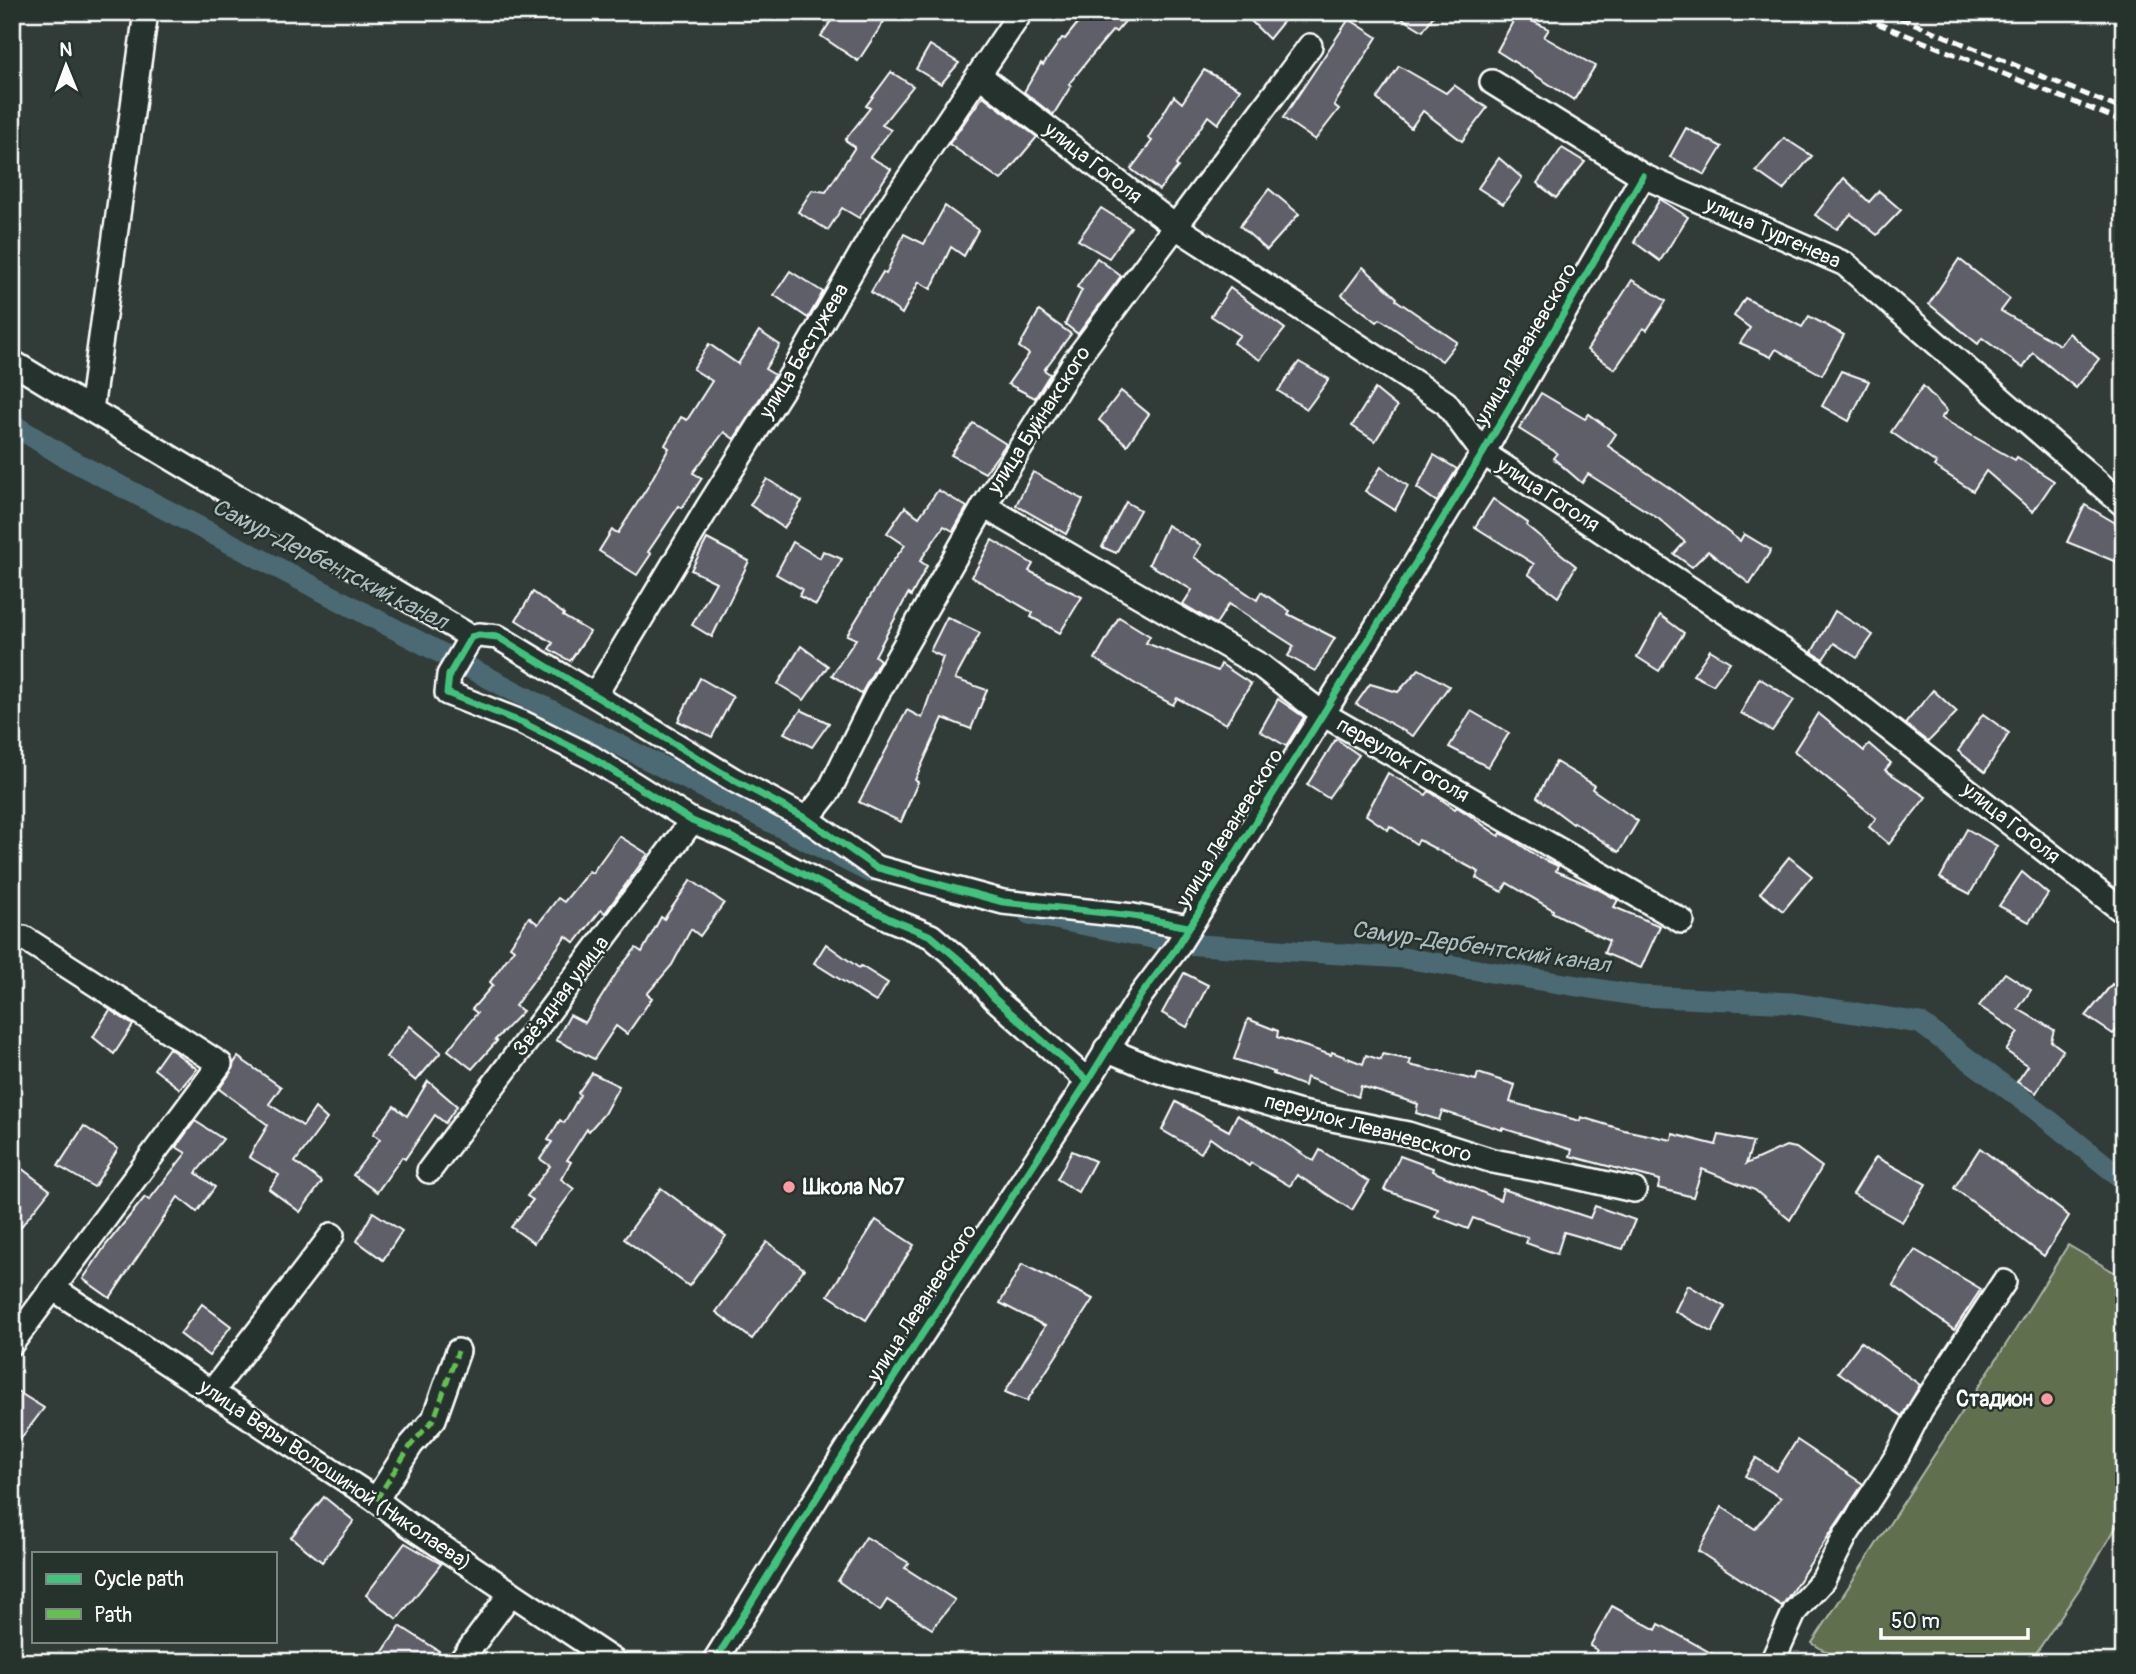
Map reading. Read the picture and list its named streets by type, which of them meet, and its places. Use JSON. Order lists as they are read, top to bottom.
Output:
{
  "streets": {
    "street": [
      "улица Гоголя",
      "улица Тургенева",
      "улица Леваневского",
      "улица Бестужева",
      "улица Буйнакского",
      "переулок Гоголя",
      "Звёздная улица",
      "переулок Леваневского",
      "улица Веры Волошиной (Николаева)"
    ]
  },
  "crossings": [
    ["улица Гоголя", "улица Леваневского"],
    ["улица Гоголя", "улица Бестужева"],
    ["улица Гоголя", "улица Буйнакского"],
    ["улица Тургенева", "улица Леваневского"],
    ["улица Леваневского", "переулок Гоголя"],
    ["улица Леваневского", "переулок Леваневского"],
    ["улица Буйнакского", "переулок Гоголя"]
  ],
  "water": ["Самур-Дербентский канал"],
  "places": ["Школа №7", "Стадион"],
  "legend": ["Cycle path", "Path"],
  "scale_bar": "50 m",
  "north": "top"
}
